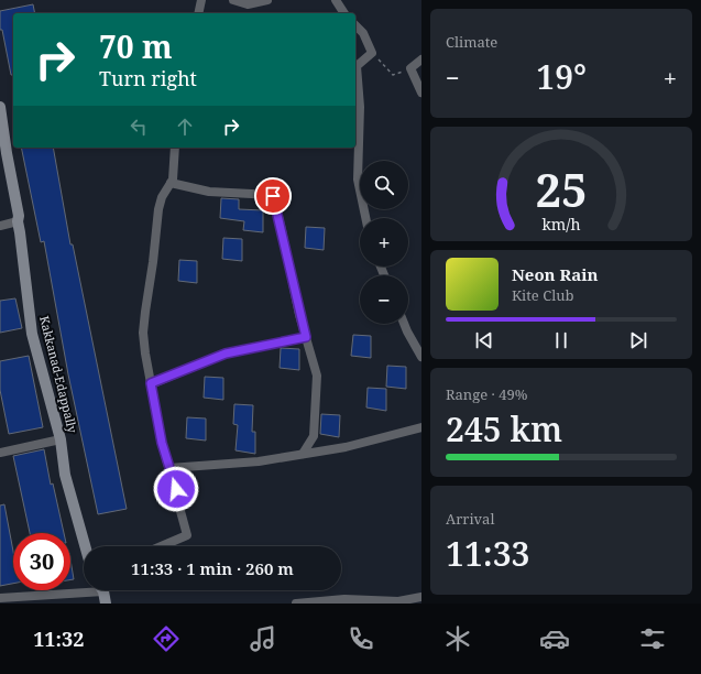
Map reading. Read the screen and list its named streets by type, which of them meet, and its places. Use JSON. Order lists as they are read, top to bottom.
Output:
{
  "streets": {
    "street": ["Kakkanad-Edappally"]
  },
  "page": {
    "tile": [
      "Climate",
      ["Range · 49%", "245 km"],
      ["Arrival", "11:33"]
    ],
    "turn": ["70 m", "Turn right"],
    "heat": ["−", "19°", "+"],
    "map_buttons": ["+", "−"],
    "song": ["Neon Rain", "Kite Club"],
    "limit": "30",
    "trip": "11:33 · 1 min · 260 m",
    "tabs": "11:32",
    "gauge": ["25", "km/h"]
  }
}
